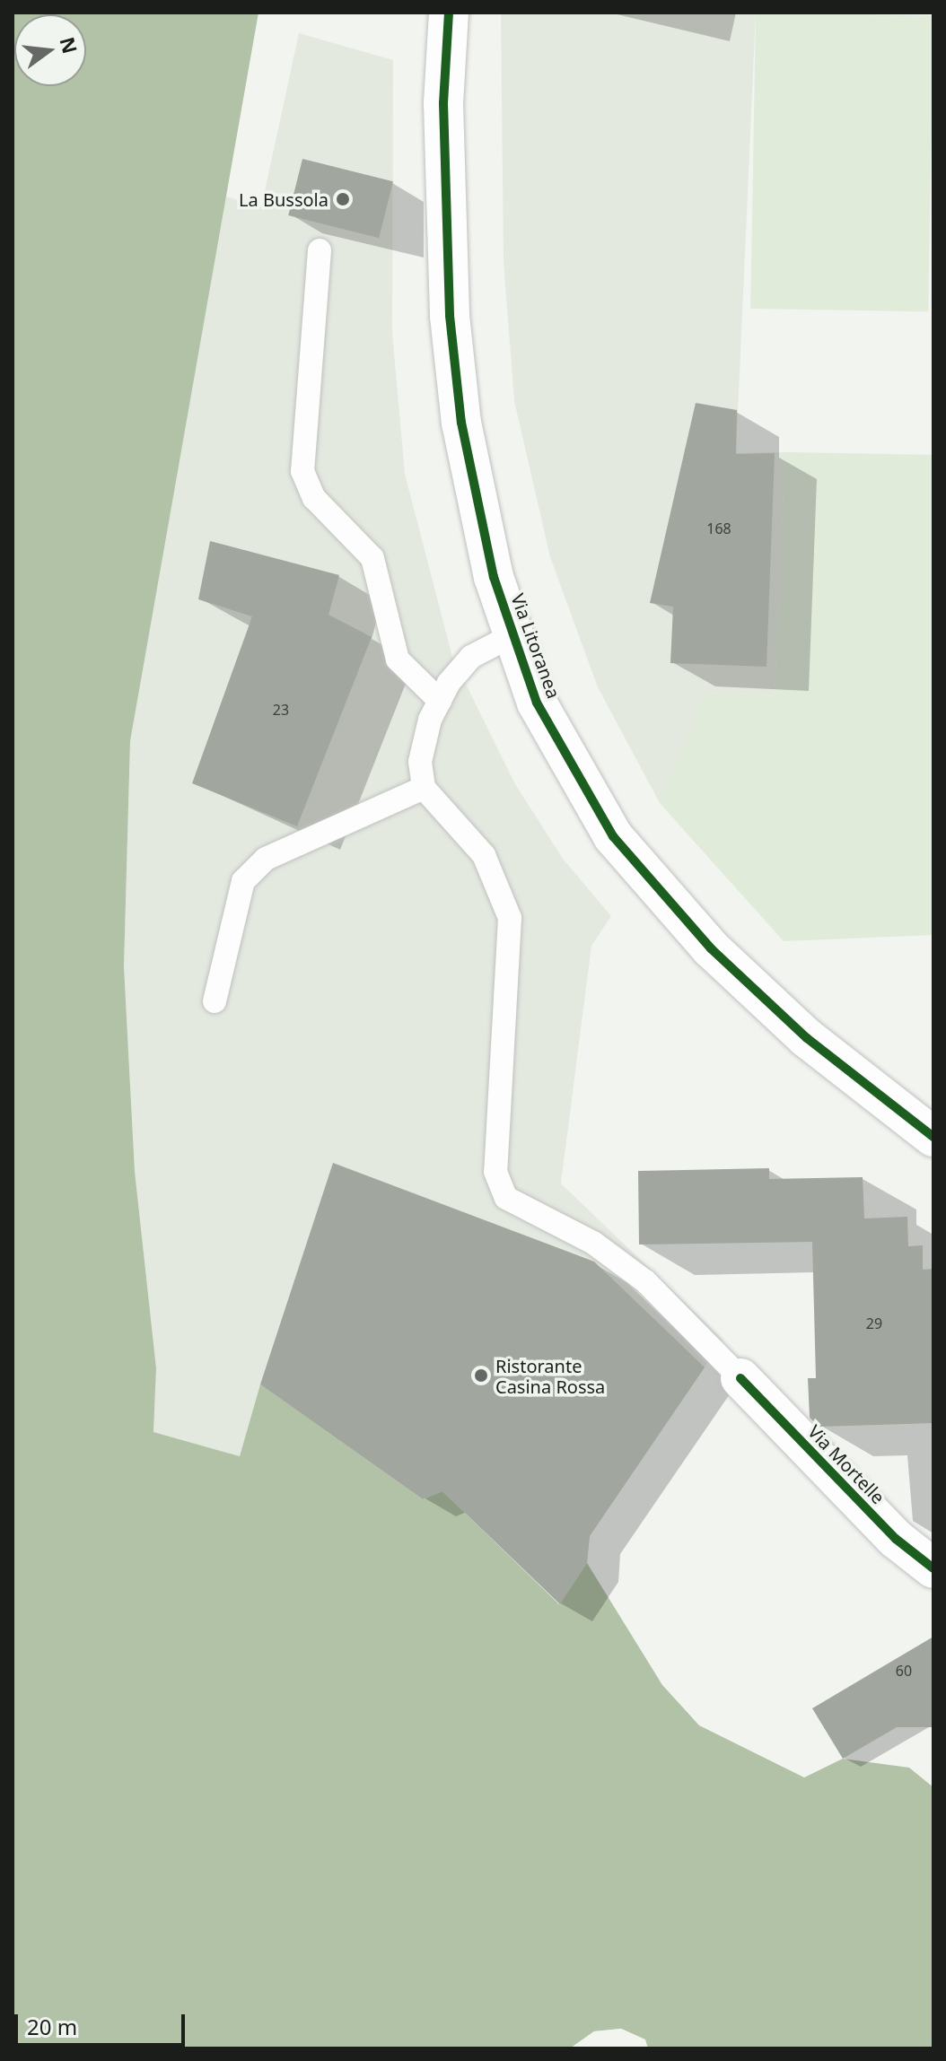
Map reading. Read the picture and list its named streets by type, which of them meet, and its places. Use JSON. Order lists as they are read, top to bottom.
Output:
{
  "streets": {
    "street": ["Via Litoranea", "Via Mortelle"]
  },
  "places": ["La Bussola", "Ristorante Casina Rossa"],
  "house_numbers": [
    "168",
    "23",
    "29",
    "60"
  ],
  "scale_bar": "20 m",
  "north": "right"
}
